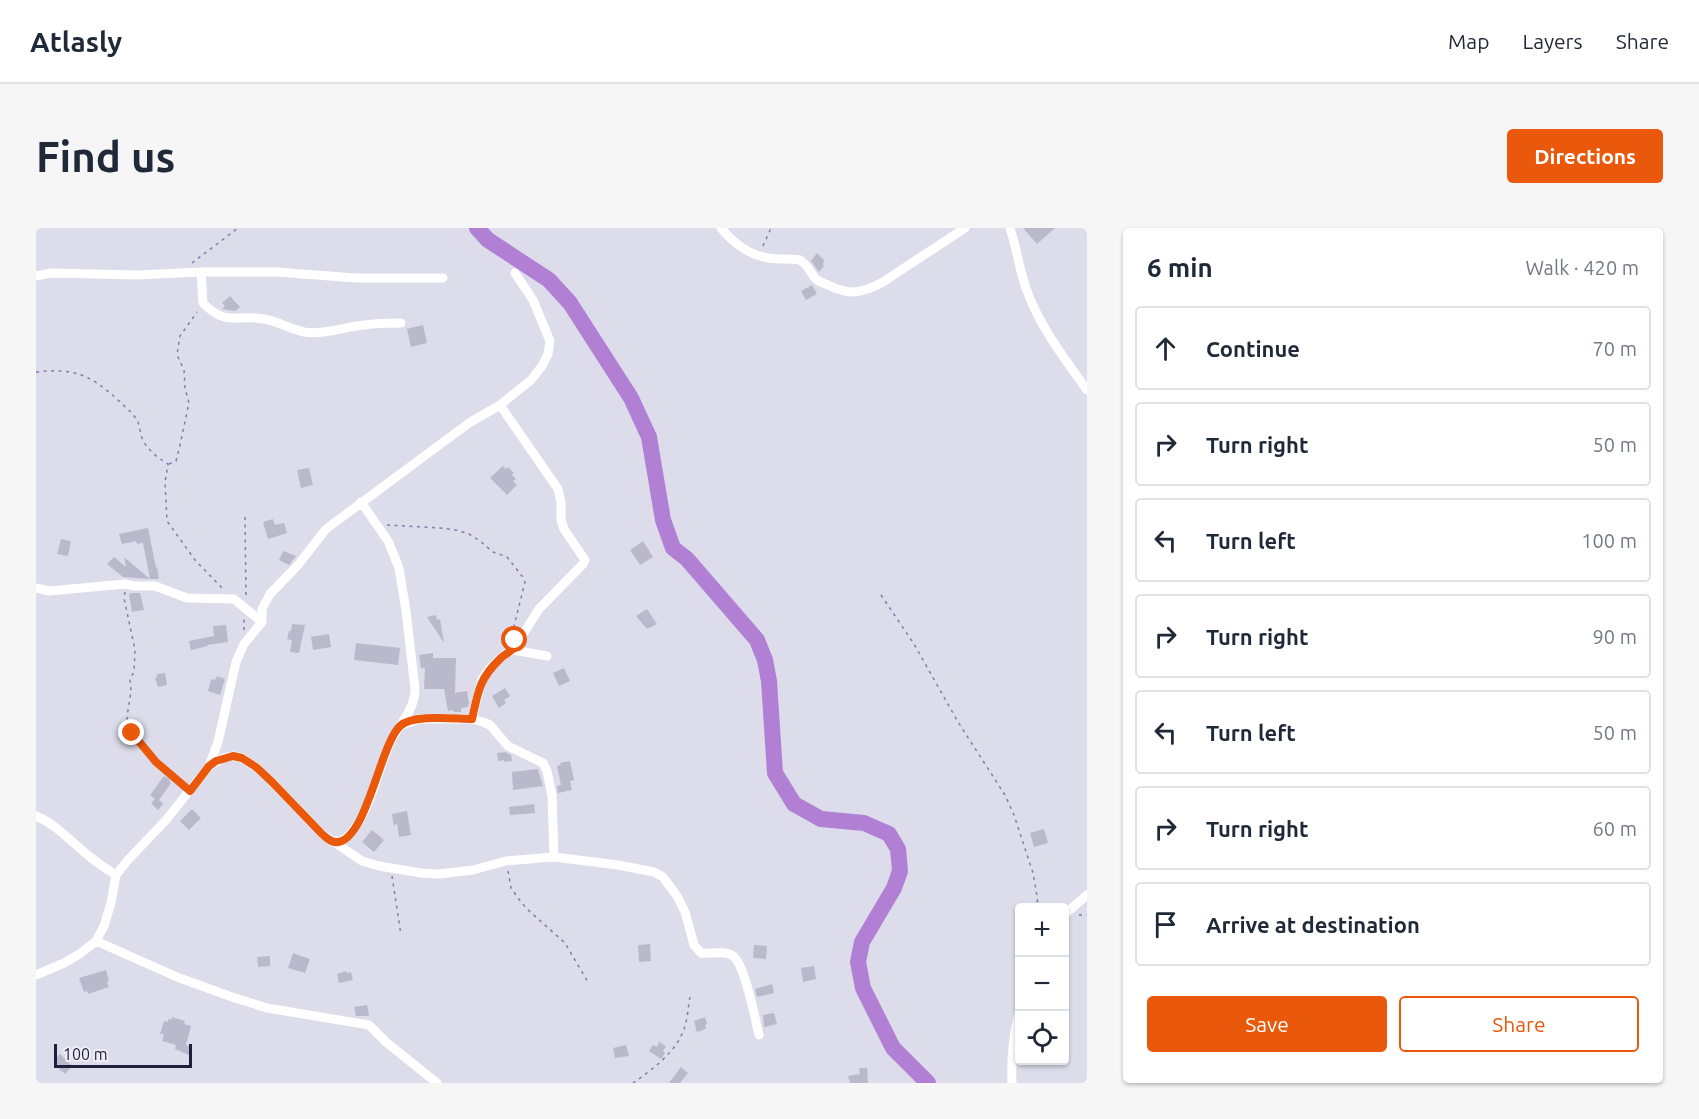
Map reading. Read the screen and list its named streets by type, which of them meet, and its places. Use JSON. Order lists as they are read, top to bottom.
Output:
{
  "scale_bar": "100 m",
  "page": {
    "header": "Atlasly",
    "nav": ["Map", "Layers", "Share"],
    "buttons": [
      "Directions",
      ["Save", "Share"]
    ],
    "title": "Find us",
    "heading": ["6 min", "Walk · 420 m"],
    "list": [
      ["Continue", "70 m"],
      ["Turn right", "50 m"],
      ["Turn left", "100 m"],
      ["Turn right", "90 m"],
      ["Turn left", "50 m"],
      ["Turn right", "60 m"],
      "Arrive at destination"
    ],
    "map_buttons": ["+", "−"],
    "scale": "100 m"
  }
}
